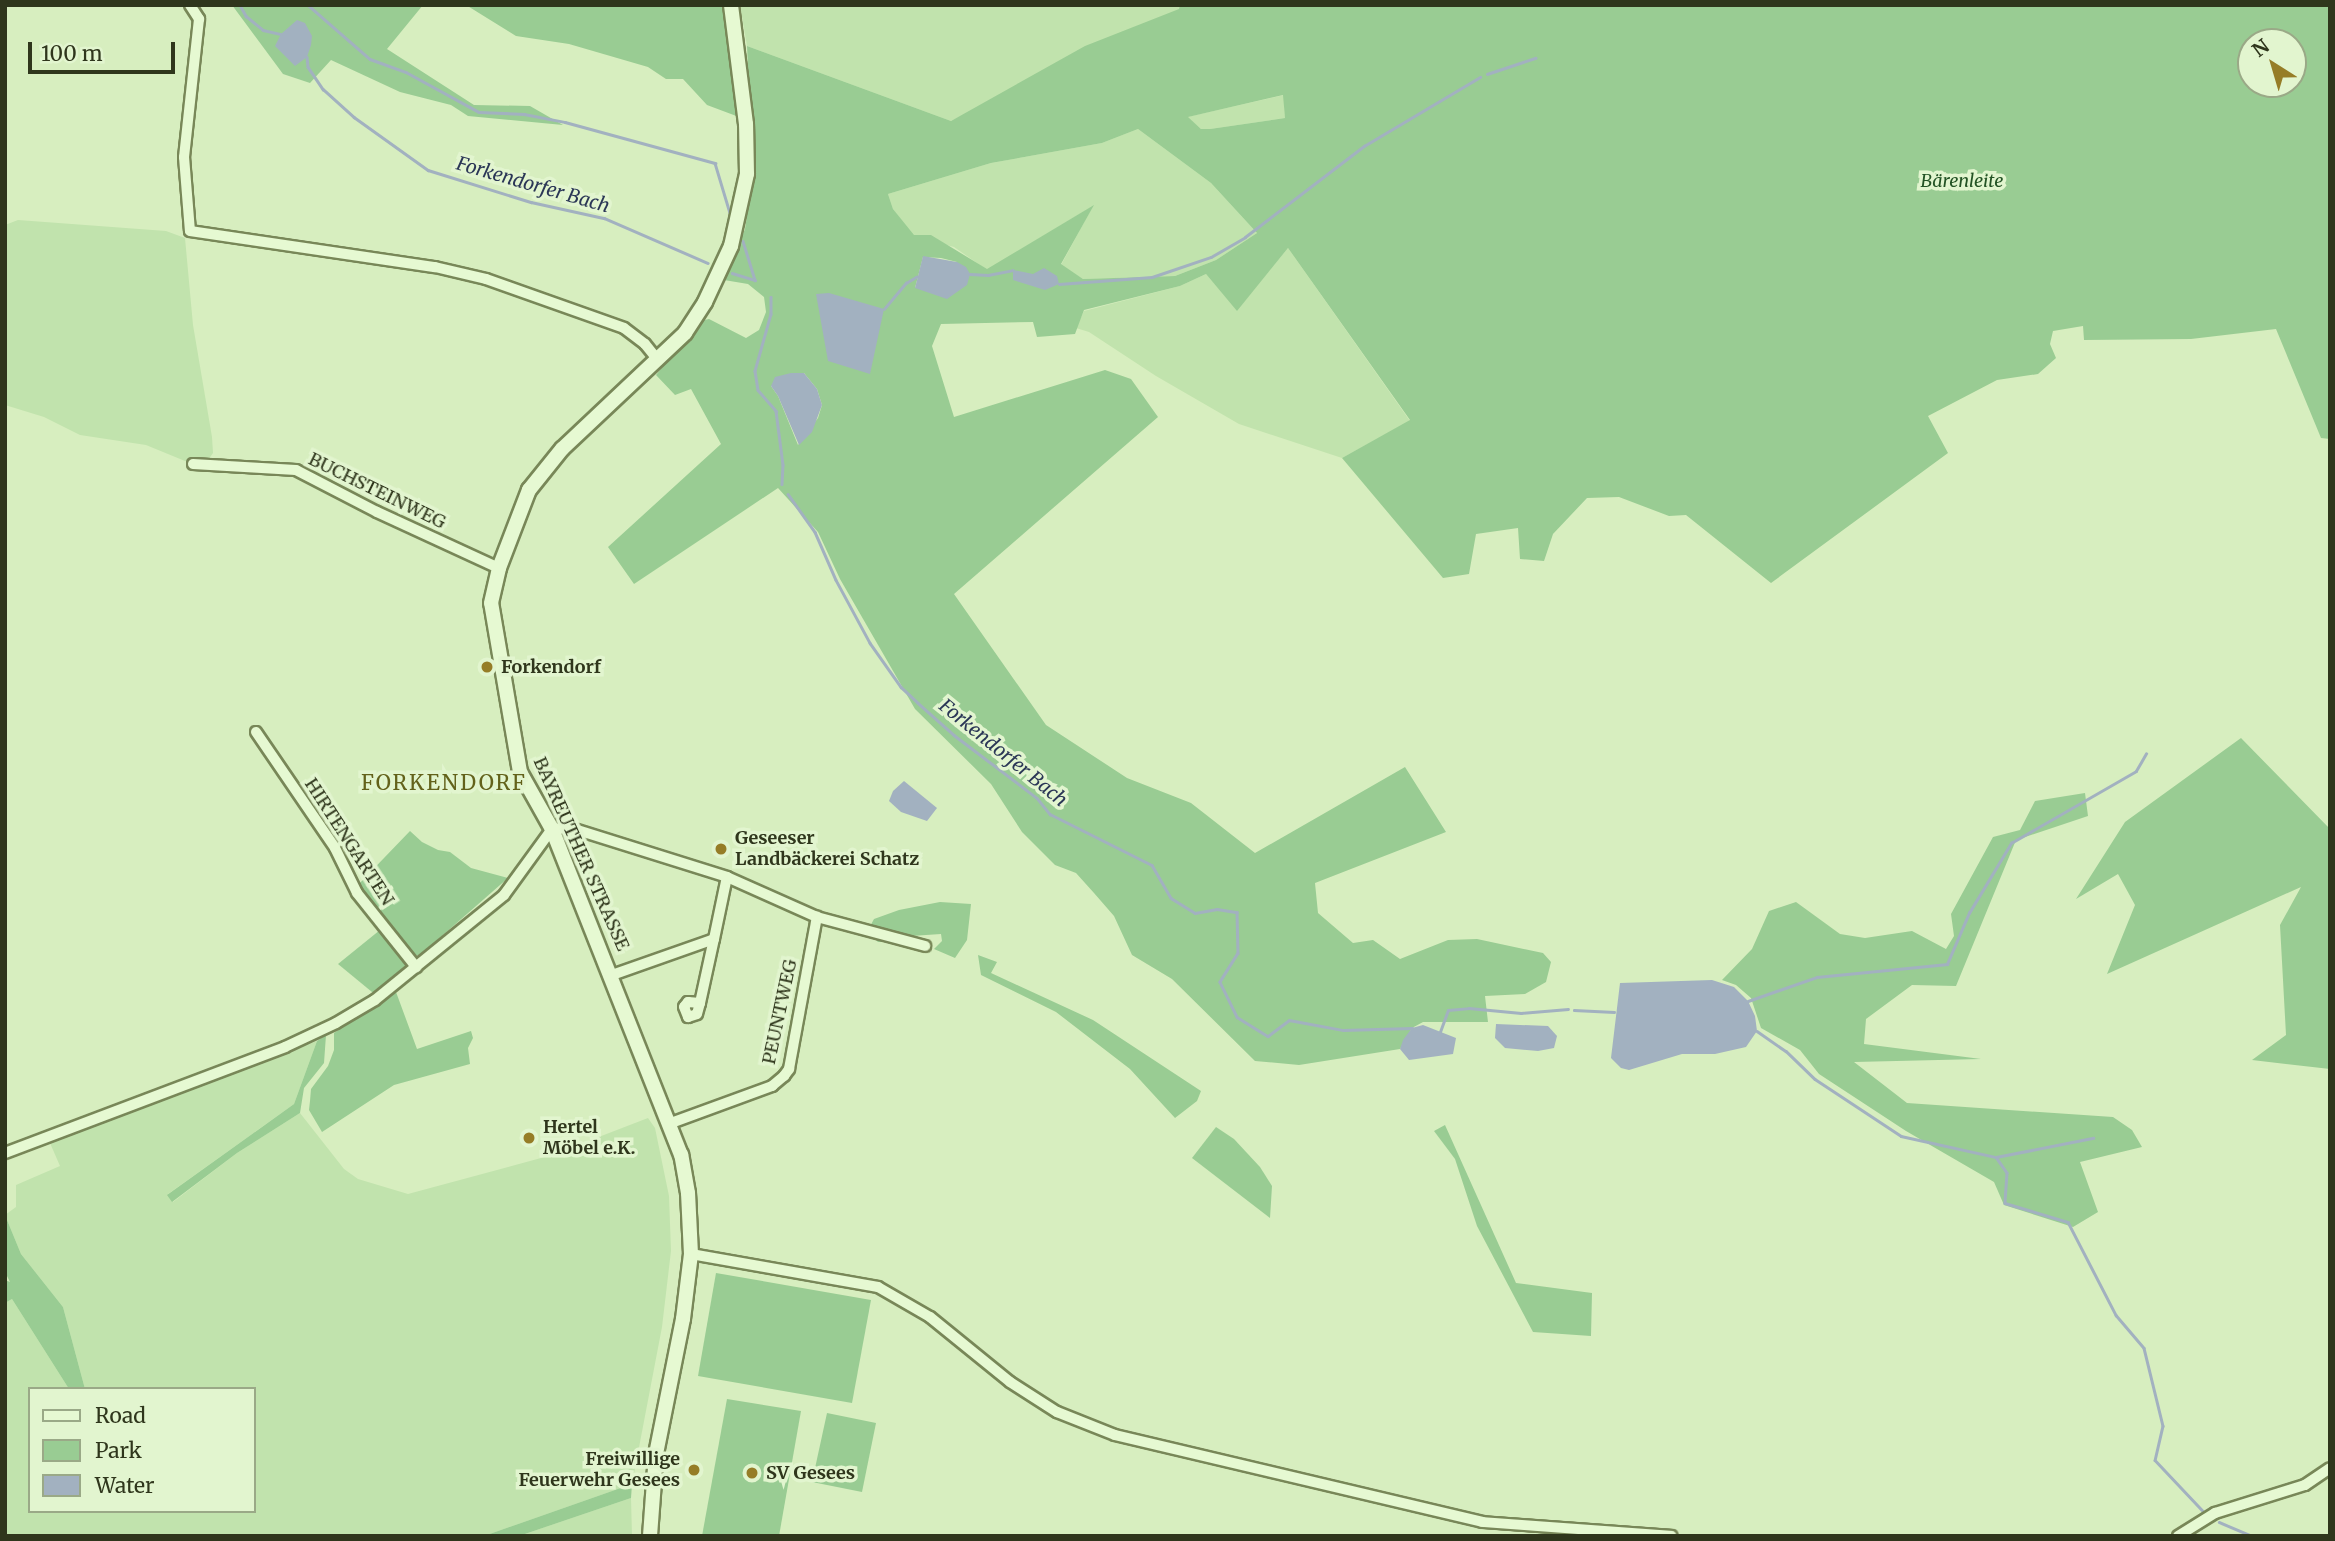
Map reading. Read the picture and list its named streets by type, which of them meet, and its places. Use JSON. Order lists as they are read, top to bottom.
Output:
{
  "streets": {
    "street": [
      "BUCHSTEINWEG",
      "HIRTENGARTEN",
      "BAYREUTHER STRASSE",
      "PEUNTWEG"
    ]
  },
  "crossings": [
    ["BUCHSTEINWEG", "BAYREUTHER STRASSE"],
    ["BAYREUTHER STRASSE", "PEUNTWEG"]
  ],
  "districts": ["FORKENDORF"],
  "water": ["Forkendorfer Bach"],
  "parks": ["Bärenleite"],
  "places": [
    "Forkendorf",
    "Geseeser Landbäckerei Schatz",
    "Hertel Möbel e.K.",
    "Freiwillige Feuerwehr Gesees",
    "SV Gesees"
  ],
  "legend": ["Road", "Park", "Water"],
  "scale_bar": "100 m",
  "north": "top left"
}
